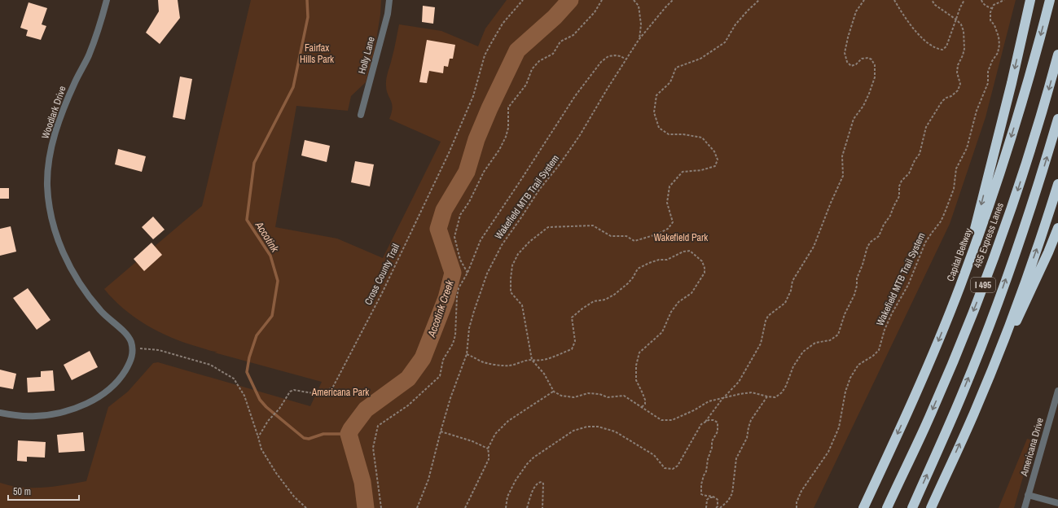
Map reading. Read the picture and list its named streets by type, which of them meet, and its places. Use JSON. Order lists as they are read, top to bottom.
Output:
{
  "streets": {
    "highway": ["495 Express Lanes", "Capital Beltway", "I 495"],
    "street": ["Holly Lane", "Woodlark Drive", "Americana Drive"],
    "path": ["Wakefield MTB Trail System", "Cross County Trail"]
  },
  "water": ["Accotink", "Accotink Creek"],
  "parks": ["Fairfax Hills Park", "Wakefield Park", "Americana Park"],
  "scale_bar": "50 m"
}
